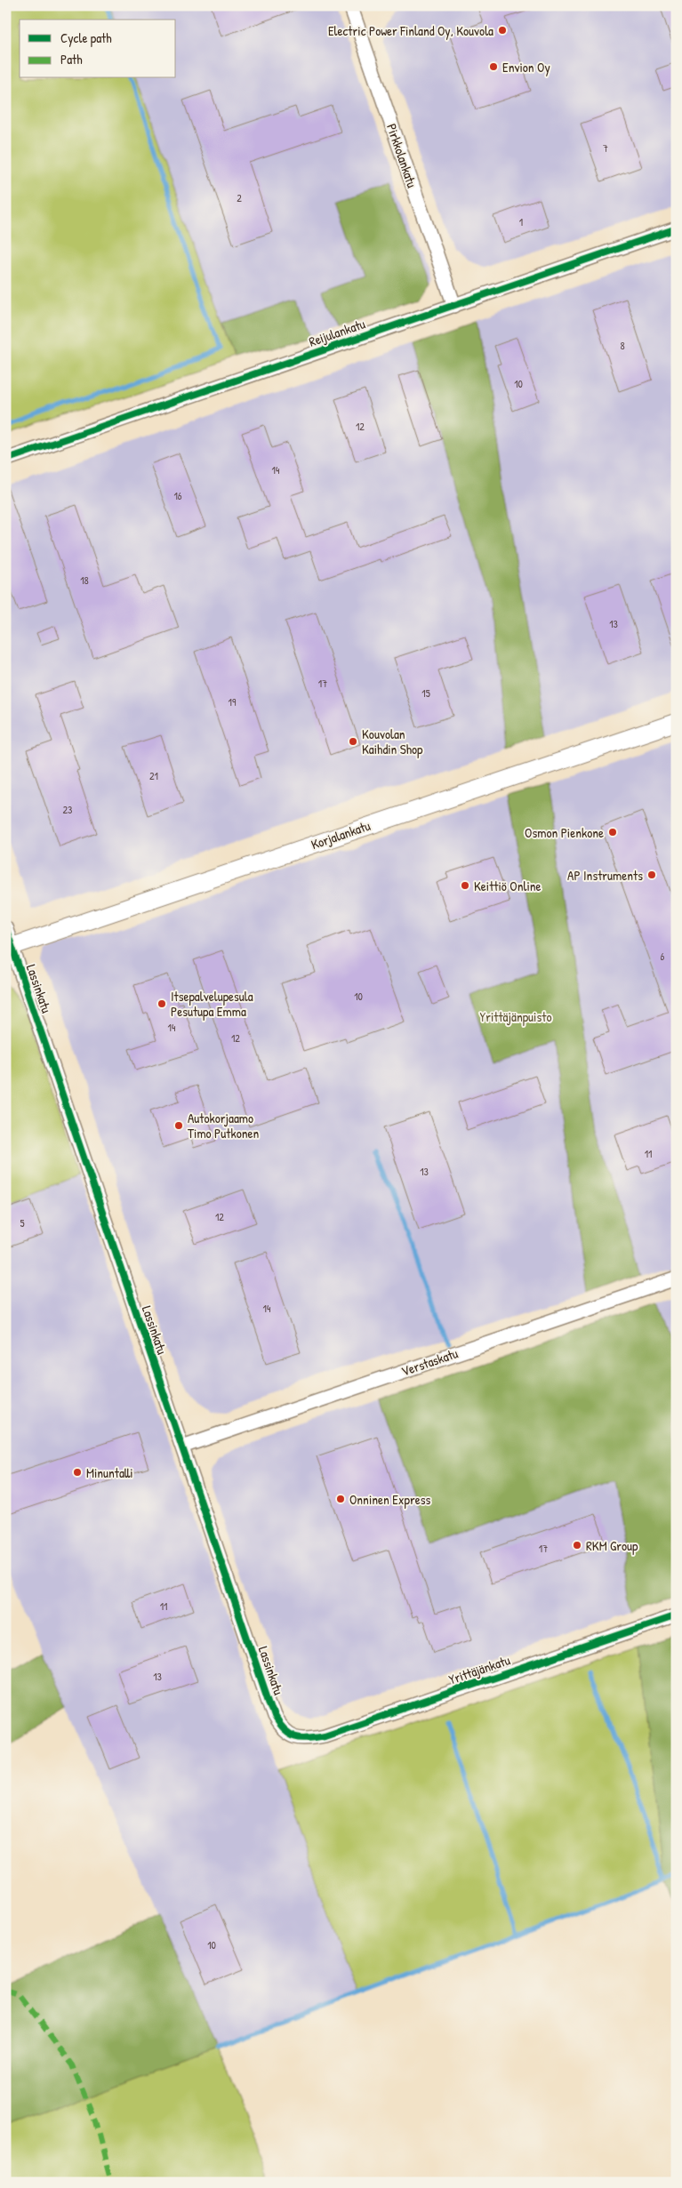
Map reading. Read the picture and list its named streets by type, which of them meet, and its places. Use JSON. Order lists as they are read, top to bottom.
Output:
{
  "streets": {
    "street": [
      "Pirkkolankatu",
      "Reijulankatu",
      "Korjalankatu",
      "Lassinkatu",
      "Verstaskatu",
      "Yrittäjänkatu"
    ]
  },
  "crossings": [
    ["Pirkkolankatu", "Reijulankatu"],
    ["Korjalankatu", "Lassinkatu"],
    ["Lassinkatu", "Verstaskatu"],
    ["Lassinkatu", "Yrittäjänkatu"]
  ],
  "parks": ["Yrittäjänpuisto"],
  "places": [
    "Electric Power Finland Oy, Kouvola",
    "Envion Oy",
    "Kouvolan Kaihdin Shop",
    "Osmon Pienkone",
    "AP Instruments",
    "Keittiö Online",
    "Itsepalvelupesula Pesutupa Emma",
    "Autokorjaamo Timo Putkonen",
    "Minuntalli",
    "Onninen Express",
    "RKM Group"
  ],
  "house_numbers": [
    "7",
    "2",
    "1",
    "8",
    "10",
    "12",
    "14",
    "16",
    "18",
    "13",
    "17",
    "15",
    "19",
    "21",
    "23",
    "6",
    "10",
    "14",
    "12",
    "11",
    "13",
    "12",
    "5",
    "14",
    "17",
    "11",
    "13",
    "10"
  ],
  "legend": ["Cycle path", "Path"]
}
